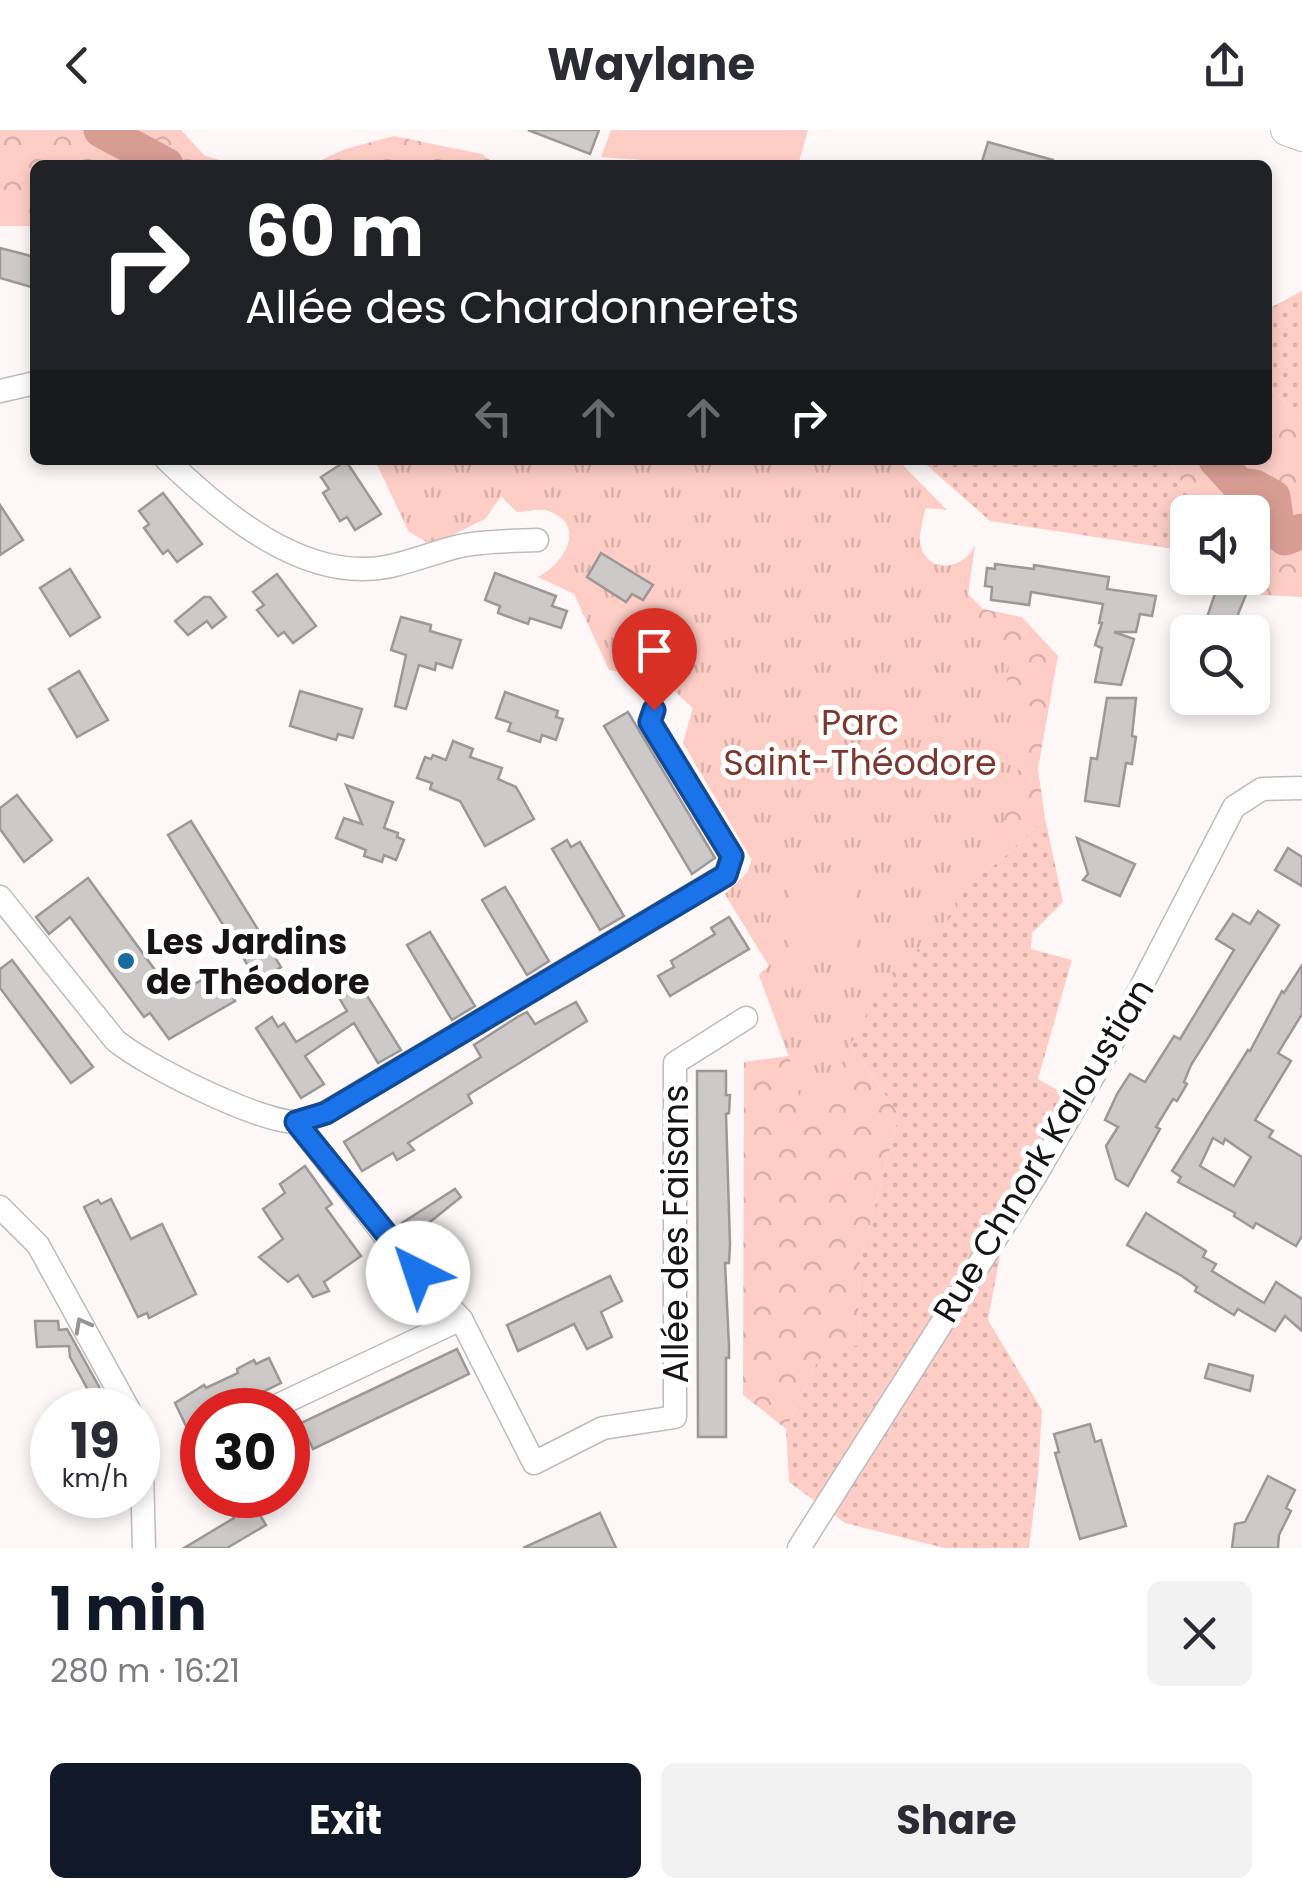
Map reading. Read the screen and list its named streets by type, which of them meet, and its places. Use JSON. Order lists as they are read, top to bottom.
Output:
{
  "streets": {
    "street": ["Rue Chnork Kaloustian", "Allée des Faisans"]
  },
  "parks": ["Parc Saint-Théodore"],
  "places": ["Les Jardins de Théodore"],
  "page": {
    "header": "Waylane",
    "turn": ["60 m", "Allée des Chardonnerets"],
    "speed": "19 km/h",
    "limit": "30",
    "heading": ["1 min", "280 m · 16:21"],
    "buttons": ["Exit", "Share"]
  }
}
